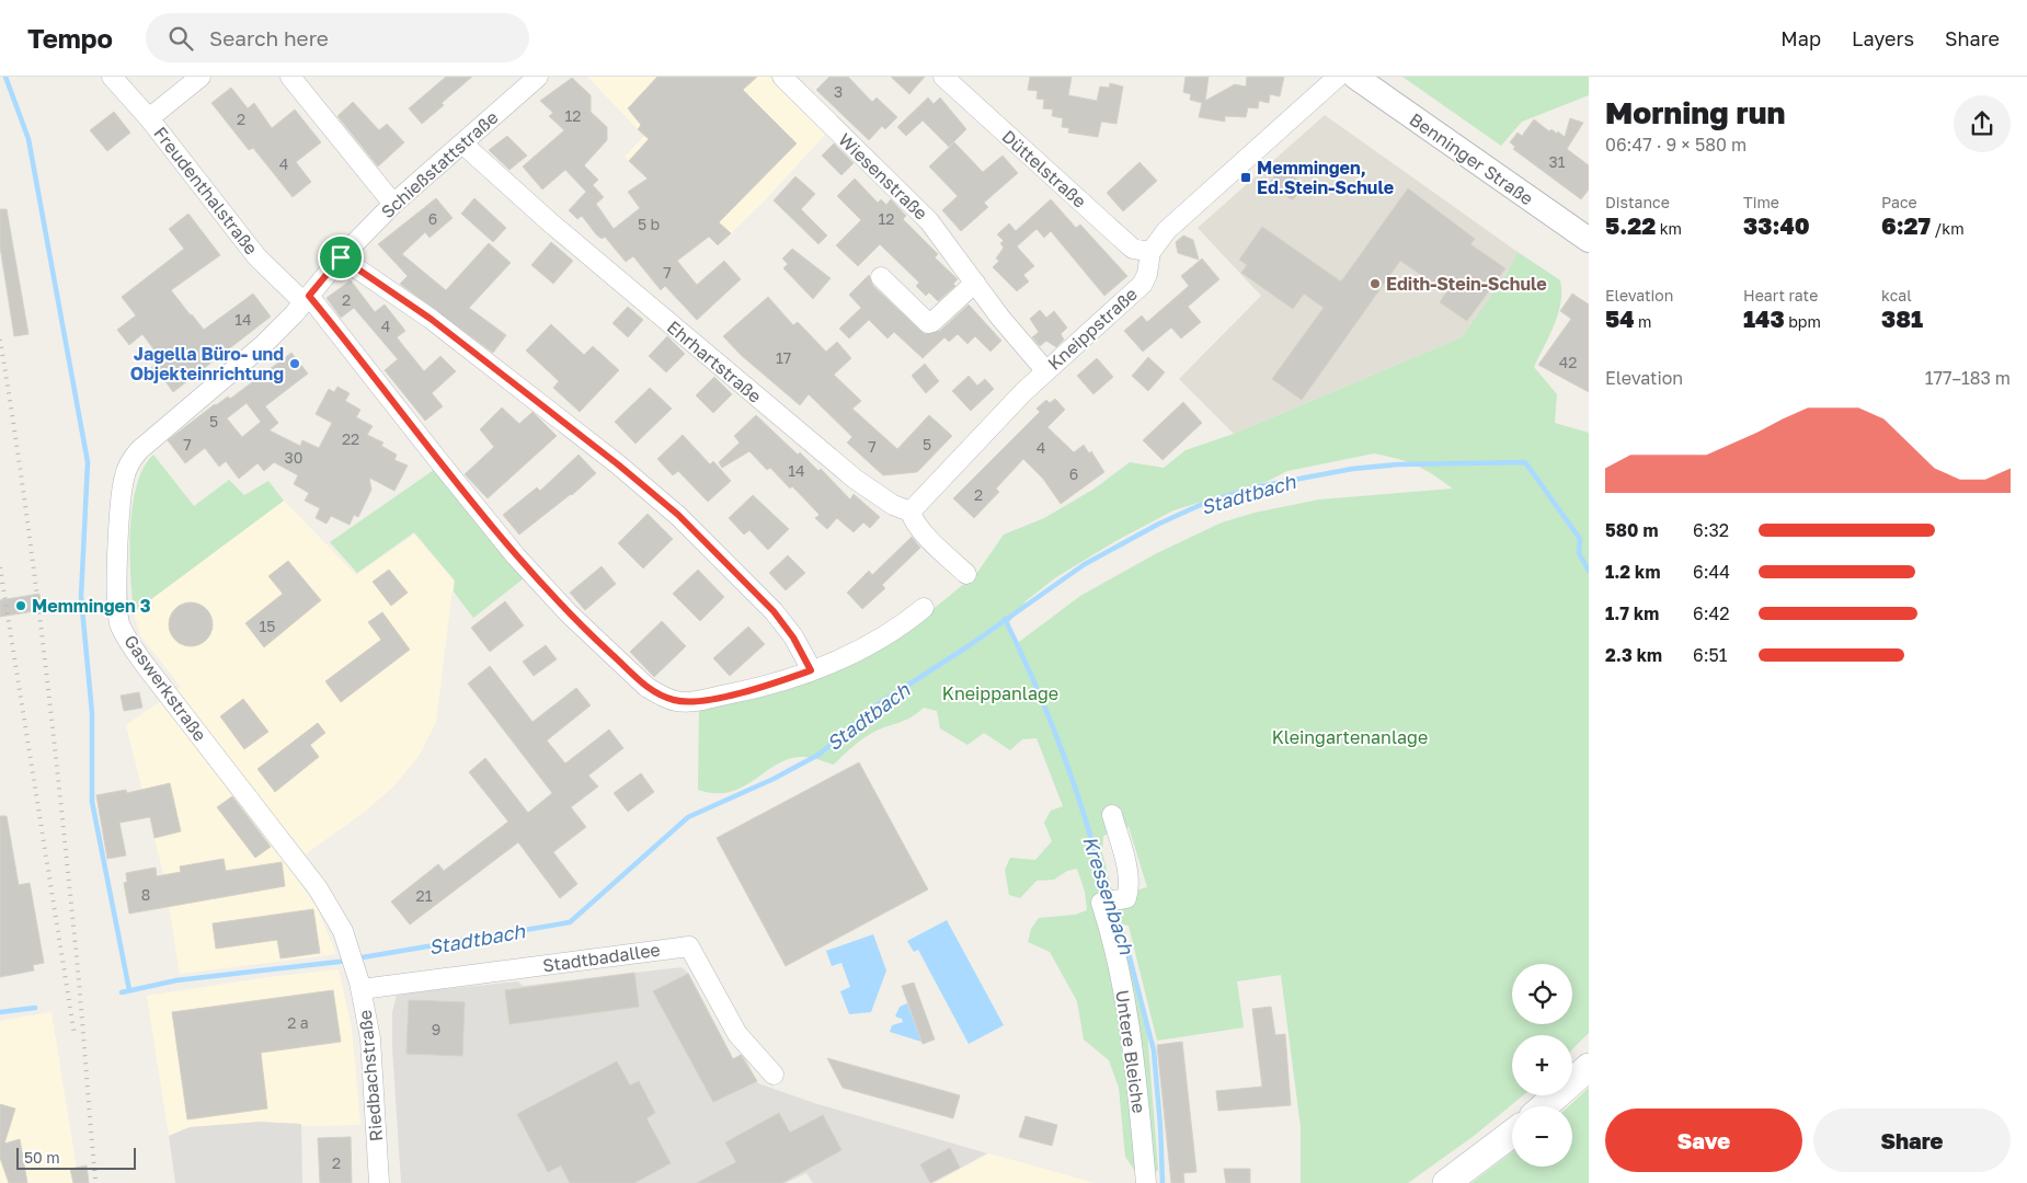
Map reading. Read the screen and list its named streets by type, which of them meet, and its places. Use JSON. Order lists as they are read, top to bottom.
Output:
{
  "streets": {
    "street": [
      "Benninger Straße",
      "Schießstattstraße",
      "Düttelstraße",
      "Wiesenstraße",
      "Freudenthalstraße",
      "Kneippstraße",
      "Ehrhartstraße",
      "Gaswerkstraße",
      "Stadtbadallee",
      "Untere Bleiche",
      "Riedbachstraße"
    ]
  },
  "crossings": [
    ["Schießstattstraße", "Freudenthalstraße"],
    ["Schießstattstraße", "Ehrhartstraße"],
    ["Schießstattstraße", "Gaswerkstraße"],
    ["Düttelstraße", "Kneippstraße"],
    ["Wiesenstraße", "Kneippstraße"],
    ["Kneippstraße", "Ehrhartstraße"],
    ["Gaswerkstraße", "Riedbachstraße"],
    ["Stadtbadallee", "Riedbachstraße"]
  ],
  "water": ["Stadtbach", "Kressenbach"],
  "parks": ["Kneippanlage", "Kleingartenanlage"],
  "places": {
    "transit": ["Memmingen, Ed.Stein-Schule"],
    "other": ["Edith-Stein-Schule", "Jagella Büro- und Objekteinrichtung", "Memmingen 3"]
  },
  "house_numbers": [
    "3",
    "12",
    "2",
    "31",
    "4",
    "6",
    "12",
    "5 b",
    "7",
    "2",
    "14",
    "4",
    "17",
    "42",
    "5",
    "22",
    "7",
    "5",
    "7",
    "4",
    "30",
    "14",
    "6",
    "2",
    "15",
    "8",
    "21",
    "2 a",
    "9",
    "2"
  ],
  "scale_bar": "50 m",
  "page": {
    "header": "Tempo",
    "search": "Search here",
    "nav": ["Map", "Layers", "Share"],
    "heading": ["Morning run", "06:47 · 9 × 580 m"],
    "stats": [
      ["Distance", "5.22 km"],
      ["Time", "33:40"],
      ["Pace", "6:27 /km"],
      ["Elevation", "54 m"],
      ["Heart rate", "143 bpm"],
      ["kcal", "381"]
    ],
    "chart": ["Elevation", "177–183 m"],
    "list": [
      {
        "name": "580 m",
        "note": "6:32"
      },
      {
        "name": "1.2 km",
        "note": "6:44"
      },
      {
        "name": "1.7 km",
        "note": "6:42"
      },
      {
        "name": "2.3 km",
        "note": "6:51"
      }
    ],
    "map_buttons": ["+", "−"],
    "buttons": ["Save", "Share"],
    "scale": "50 m"
  }
}
